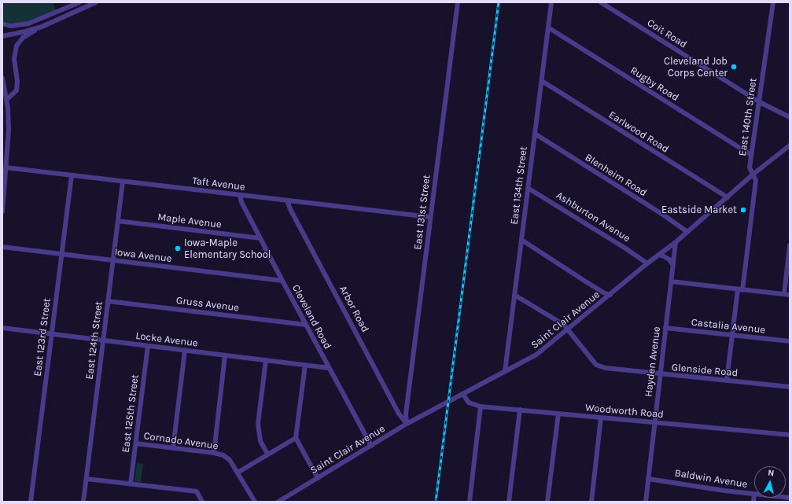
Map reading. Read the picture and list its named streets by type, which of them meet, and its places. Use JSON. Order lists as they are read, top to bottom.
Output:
{
  "streets": {
    "street": [
      "Coit Road",
      "Rugby Road",
      "East 140th Street",
      "Earlwood Road",
      "Blenheim Road",
      "Taft Avenue",
      "East 134th Street",
      "East 131st Street",
      "Ashburton Avenue",
      "Maple Avenue",
      "Iowa Avenue",
      "Gruss Avenue",
      "Arbor Road",
      "Cleveland Road",
      "Saint Clair Avenue",
      "Castalia Avenue",
      "East 123rd Street",
      "Locke Avenue",
      "East 124th Street",
      "Hayden Avenue",
      "Glenside Road",
      "Woodworth Road",
      "East 125th Street",
      "Cornado Avenue",
      "Baldwin Avenue"
    ]
  },
  "crossings": [
    ["Coit Road", "East 140th Street"],
    ["Rugby Road", "East 140th Street"],
    ["Rugby Road", "East 134th Street"],
    ["East 140th Street", "Saint Clair Avenue"],
    ["East 140th Street", "Castalia Avenue"],
    ["East 140th Street", "Glenside Road"],
    ["Earlwood Road", "East 134th Street"],
    ["Earlwood Road", "Saint Clair Avenue"],
    ["Blenheim Road", "East 134th Street"],
    ["Blenheim Road", "Saint Clair Avenue"],
    ["Taft Avenue", "East 131st Street"],
    ["Taft Avenue", "Arbor Road"],
    ["Taft Avenue", "Cleveland Road"],
    ["Taft Avenue", "East 123rd Street"],
    ["Taft Avenue", "East 124th Street"],
    ["East 134th Street", "Ashburton Avenue"],
    ["East 134th Street", "Saint Clair Avenue"],
    ["East 134th Street", "Glenside Road"],
    ["East 131st Street", "Arbor Road"],
    ["East 131st Street", "Saint Clair Avenue"],
    ["Ashburton Avenue", "Saint Clair Avenue"],
    ["Maple Avenue", "Cleveland Road"],
    ["Maple Avenue", "East 124th Street"],
    ["Iowa Avenue", "Cleveland Road"],
    ["Iowa Avenue", "East 123rd Street"],
    ["Iowa Avenue", "East 124th Street"],
    ["Gruss Avenue", "Cleveland Road"],
    ["Gruss Avenue", "East 124th Street"],
    ["Arbor Road", "Saint Clair Avenue"],
    ["Cleveland Road", "Saint Clair Avenue"],
    ["Cleveland Road", "Locke Avenue"],
    ["Saint Clair Avenue", "Hayden Avenue"],
    ["Saint Clair Avenue", "Glenside Road"],
    ["Saint Clair Avenue", "Woodworth Road"],
    ["Castalia Avenue", "Hayden Avenue"],
    ["East 123rd Street", "Locke Avenue"],
    ["Locke Avenue", "East 124th Street"],
    ["Locke Avenue", "East 125th Street"],
    ["Hayden Avenue", "Glenside Road"],
    ["Hayden Avenue", "Woodworth Road"],
    ["Hayden Avenue", "Baldwin Avenue"],
    ["East 125th Street", "Cornado Avenue"]
  ],
  "places": ["Cleveland Job Corps Center", "Eastside Market", "Iowa-Maple Elementary School"],
  "north": "top"
}
